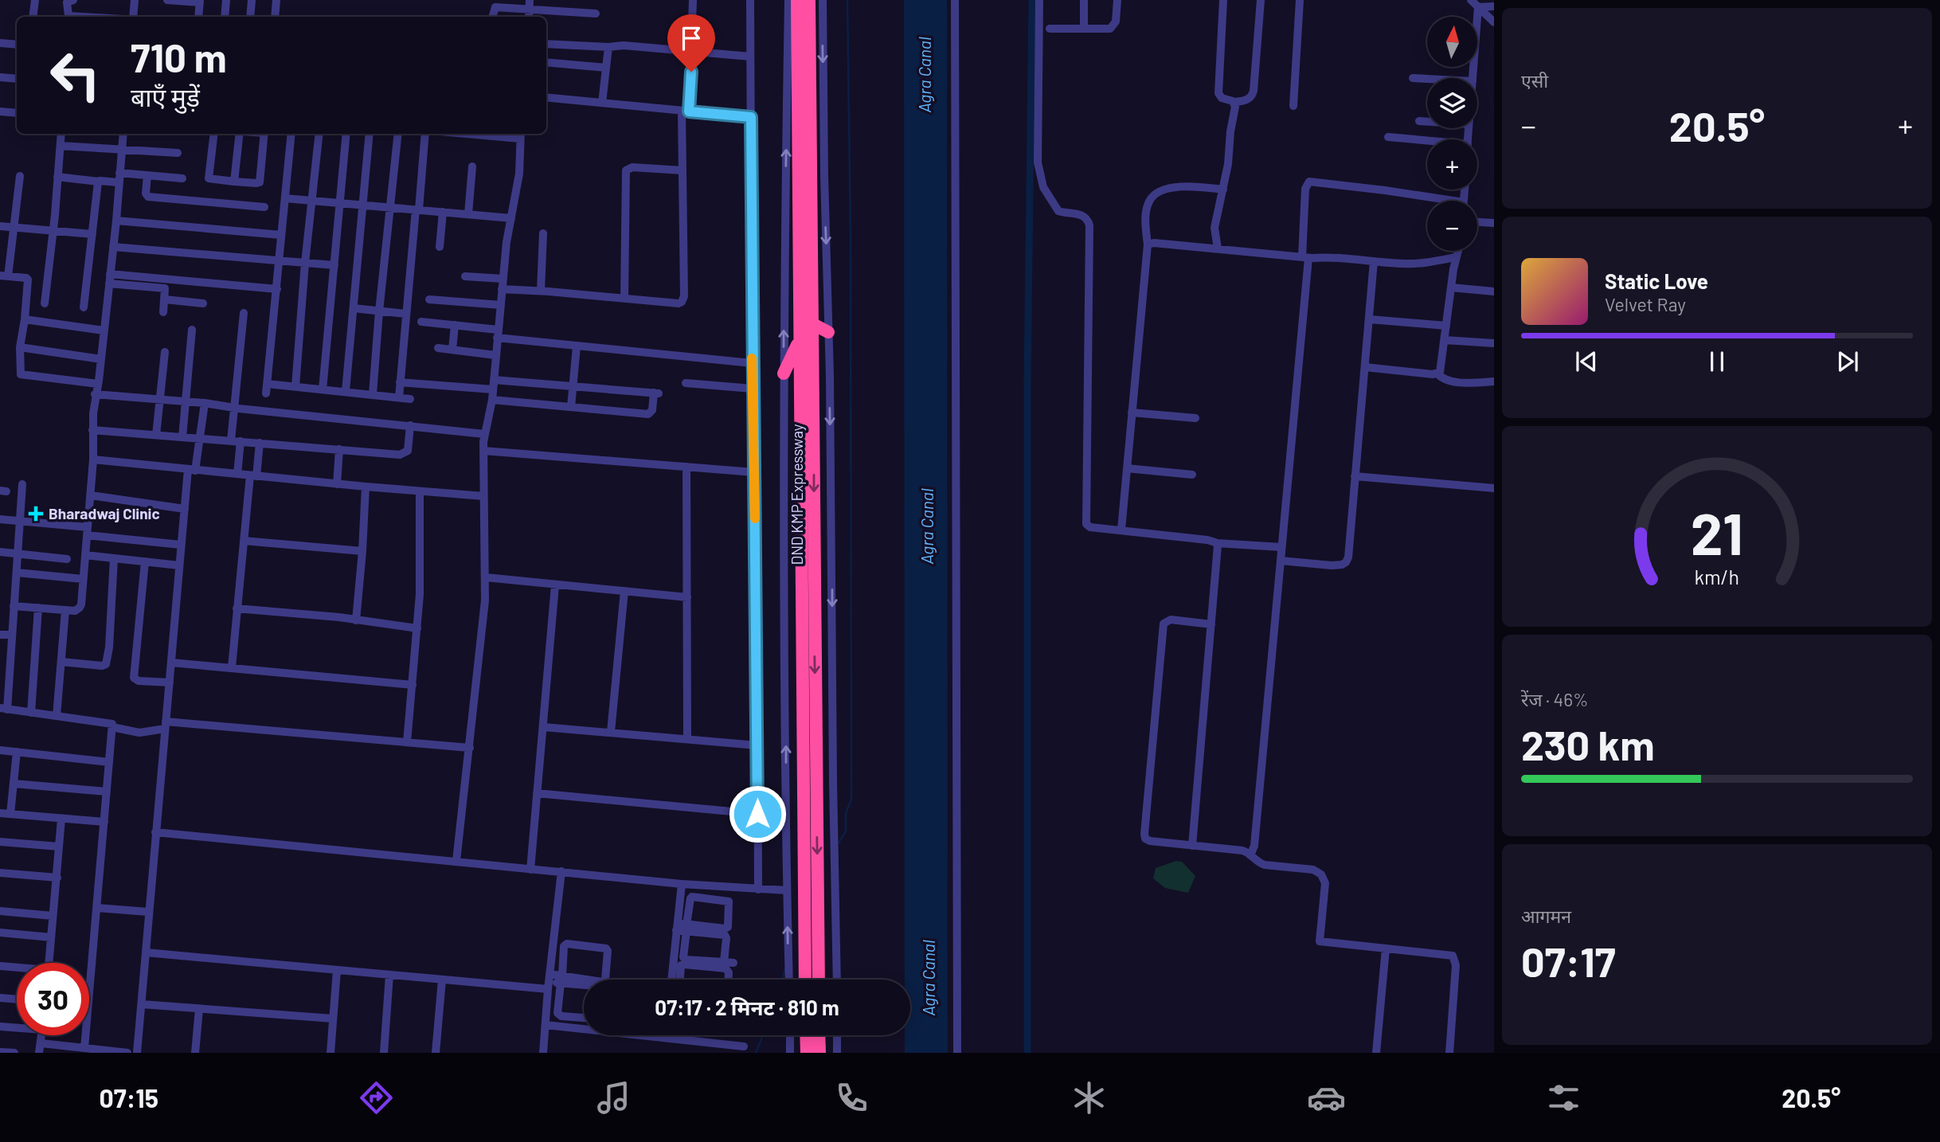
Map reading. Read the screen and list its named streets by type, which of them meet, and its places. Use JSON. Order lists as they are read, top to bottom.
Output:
{
  "streets": {
    "highway": ["DND KMP Expressway"]
  },
  "water": ["Agra Canal"],
  "places": {
    "health": ["Bharadwaj Clinic"]
  },
  "north": "top",
  "page": {
    "tile": [
      "एसी",
      ["रेंज · 46%", "230 km"],
      ["आगमन", "07:17"]
    ],
    "map_buttons": ["+", "−"],
    "turn": ["710 m", "बाएँ मुड़ें"],
    "heat": ["−", "20.5°", "+"],
    "song": ["Static Love", "Velvet Ray"],
    "limit": "30",
    "trip": "07:17 · 2 मिनट · 810 m",
    "tabs": ["07:15", "20.5°"],
    "gauge": ["21", "km/h"]
  }
}
